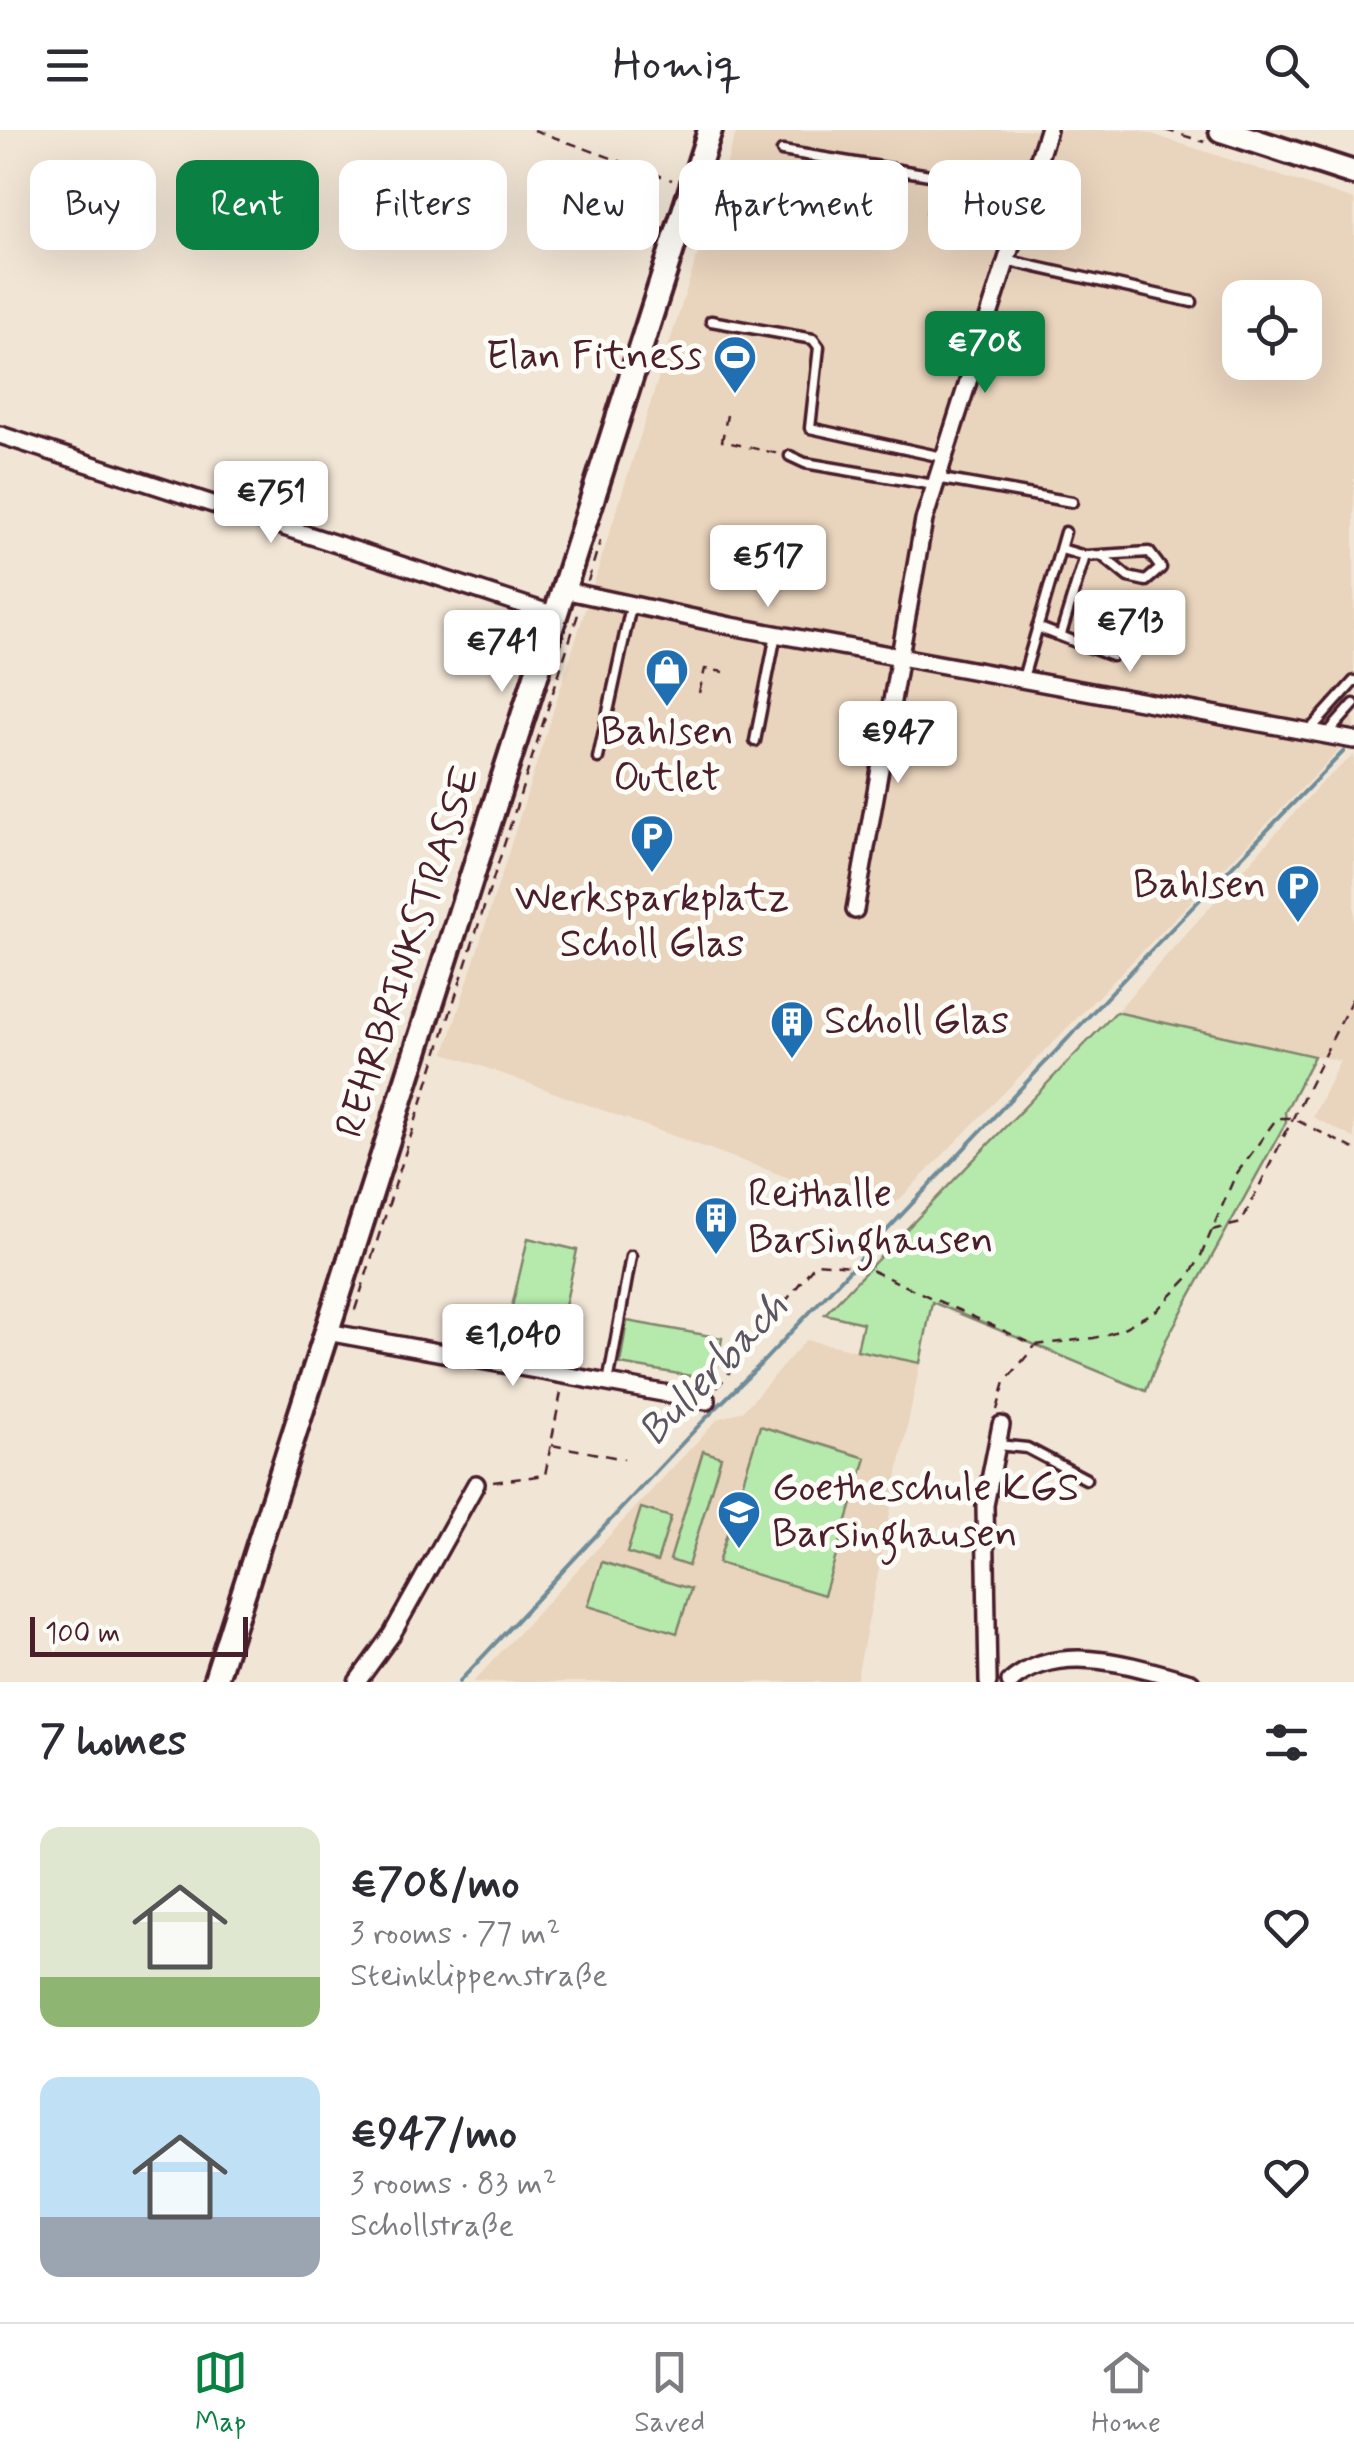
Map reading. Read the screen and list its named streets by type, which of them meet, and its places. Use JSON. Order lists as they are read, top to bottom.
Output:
{
  "streets": {
    "main road": ["REHRBRINKSTRASSE"]
  },
  "water": ["Bullerbach"],
  "places": {
    "sports": ["Elan Fitness"],
    "shop": ["Bahlsen Outlet"],
    "parking": ["Werksparkplatz Scholl Glas", "Bahlsen"],
    "building": ["Scholl Glas", "Reithalle Barsinghausen"],
    "school or university": ["Goetheschule KGS Barsinghausen"]
  },
  "scale_bar": "100 m",
  "page": {
    "header": "Homiq",
    "chip": [
      "Buy",
      "Rent",
      "Filters",
      "New",
      "Apartment",
      "House"
    ],
    "price": [
      "€708",
      "€751",
      "€517",
      "€713",
      "€741",
      "€947",
      "€1,040"
    ],
    "scale": "100 m",
    "heading": "7 homes",
    "list": [
      {
        "name": "€708/mo",
        "note": "3 rooms · 77 m² · Steinklippenstraße"
      },
      {
        "name": "€947/mo",
        "note": "3 rooms · 83 m² · Schollstraße"
      }
    ],
    "tabs": ["Map", "Saved", "Home"]
  }
}
